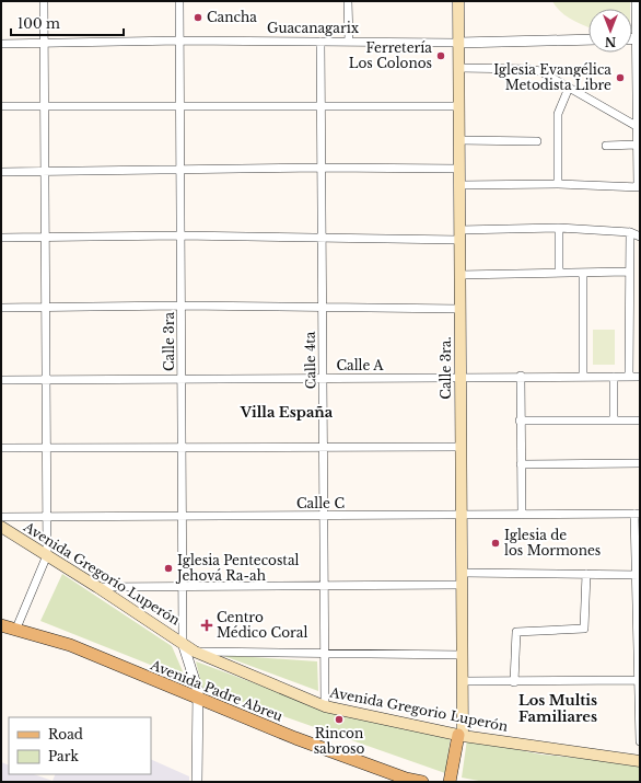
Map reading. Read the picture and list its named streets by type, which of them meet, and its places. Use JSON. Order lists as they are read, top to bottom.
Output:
{
  "streets": {
    "main road": ["Calle 3ra.", "Avenida Gregorio Luperón", "Avenida Padre Abreu"],
    "street": [
      "Guacanagarix",
      "Calle 3ra",
      "Calle 4ta",
      "Calle A",
      "Calle C"
    ]
  },
  "crossings": [
    ["Guacanagarix", "Calle 3ra"],
    ["Guacanagarix", "Calle 4ta"],
    ["Guacanagarix", "Calle 3ra."],
    ["Calle 3ra", "Calle A"],
    ["Calle 3ra", "Calle C"],
    ["Calle 3ra", "Avenida Gregorio Luperón"],
    ["Calle 4ta", "Calle A"],
    ["Calle 4ta", "Calle C"],
    ["Calle 4ta", "Avenida Gregorio Luperón"],
    ["Calle A", "Calle 3ra."],
    ["Calle 3ra.", "Calle C"],
    ["Calle 3ra.", "Avenida Gregorio Luperón"]
  ],
  "districts": ["Villa España", "Los Multis Familiares"],
  "places": {
    "other": [
      "Cancha",
      "Ferretería Los Colonos",
      "Iglesia Evangélica Metodista Libre",
      "Iglesia de los Mormones",
      "Iglesia Pentecostal Jehová Ra-ah",
      "Rincon sabroso"
    ],
    "health": ["Centro Médico Coral"]
  },
  "legend": ["Road", "Park"],
  "scale_bar": "100 m",
  "north": "bottom"
}
